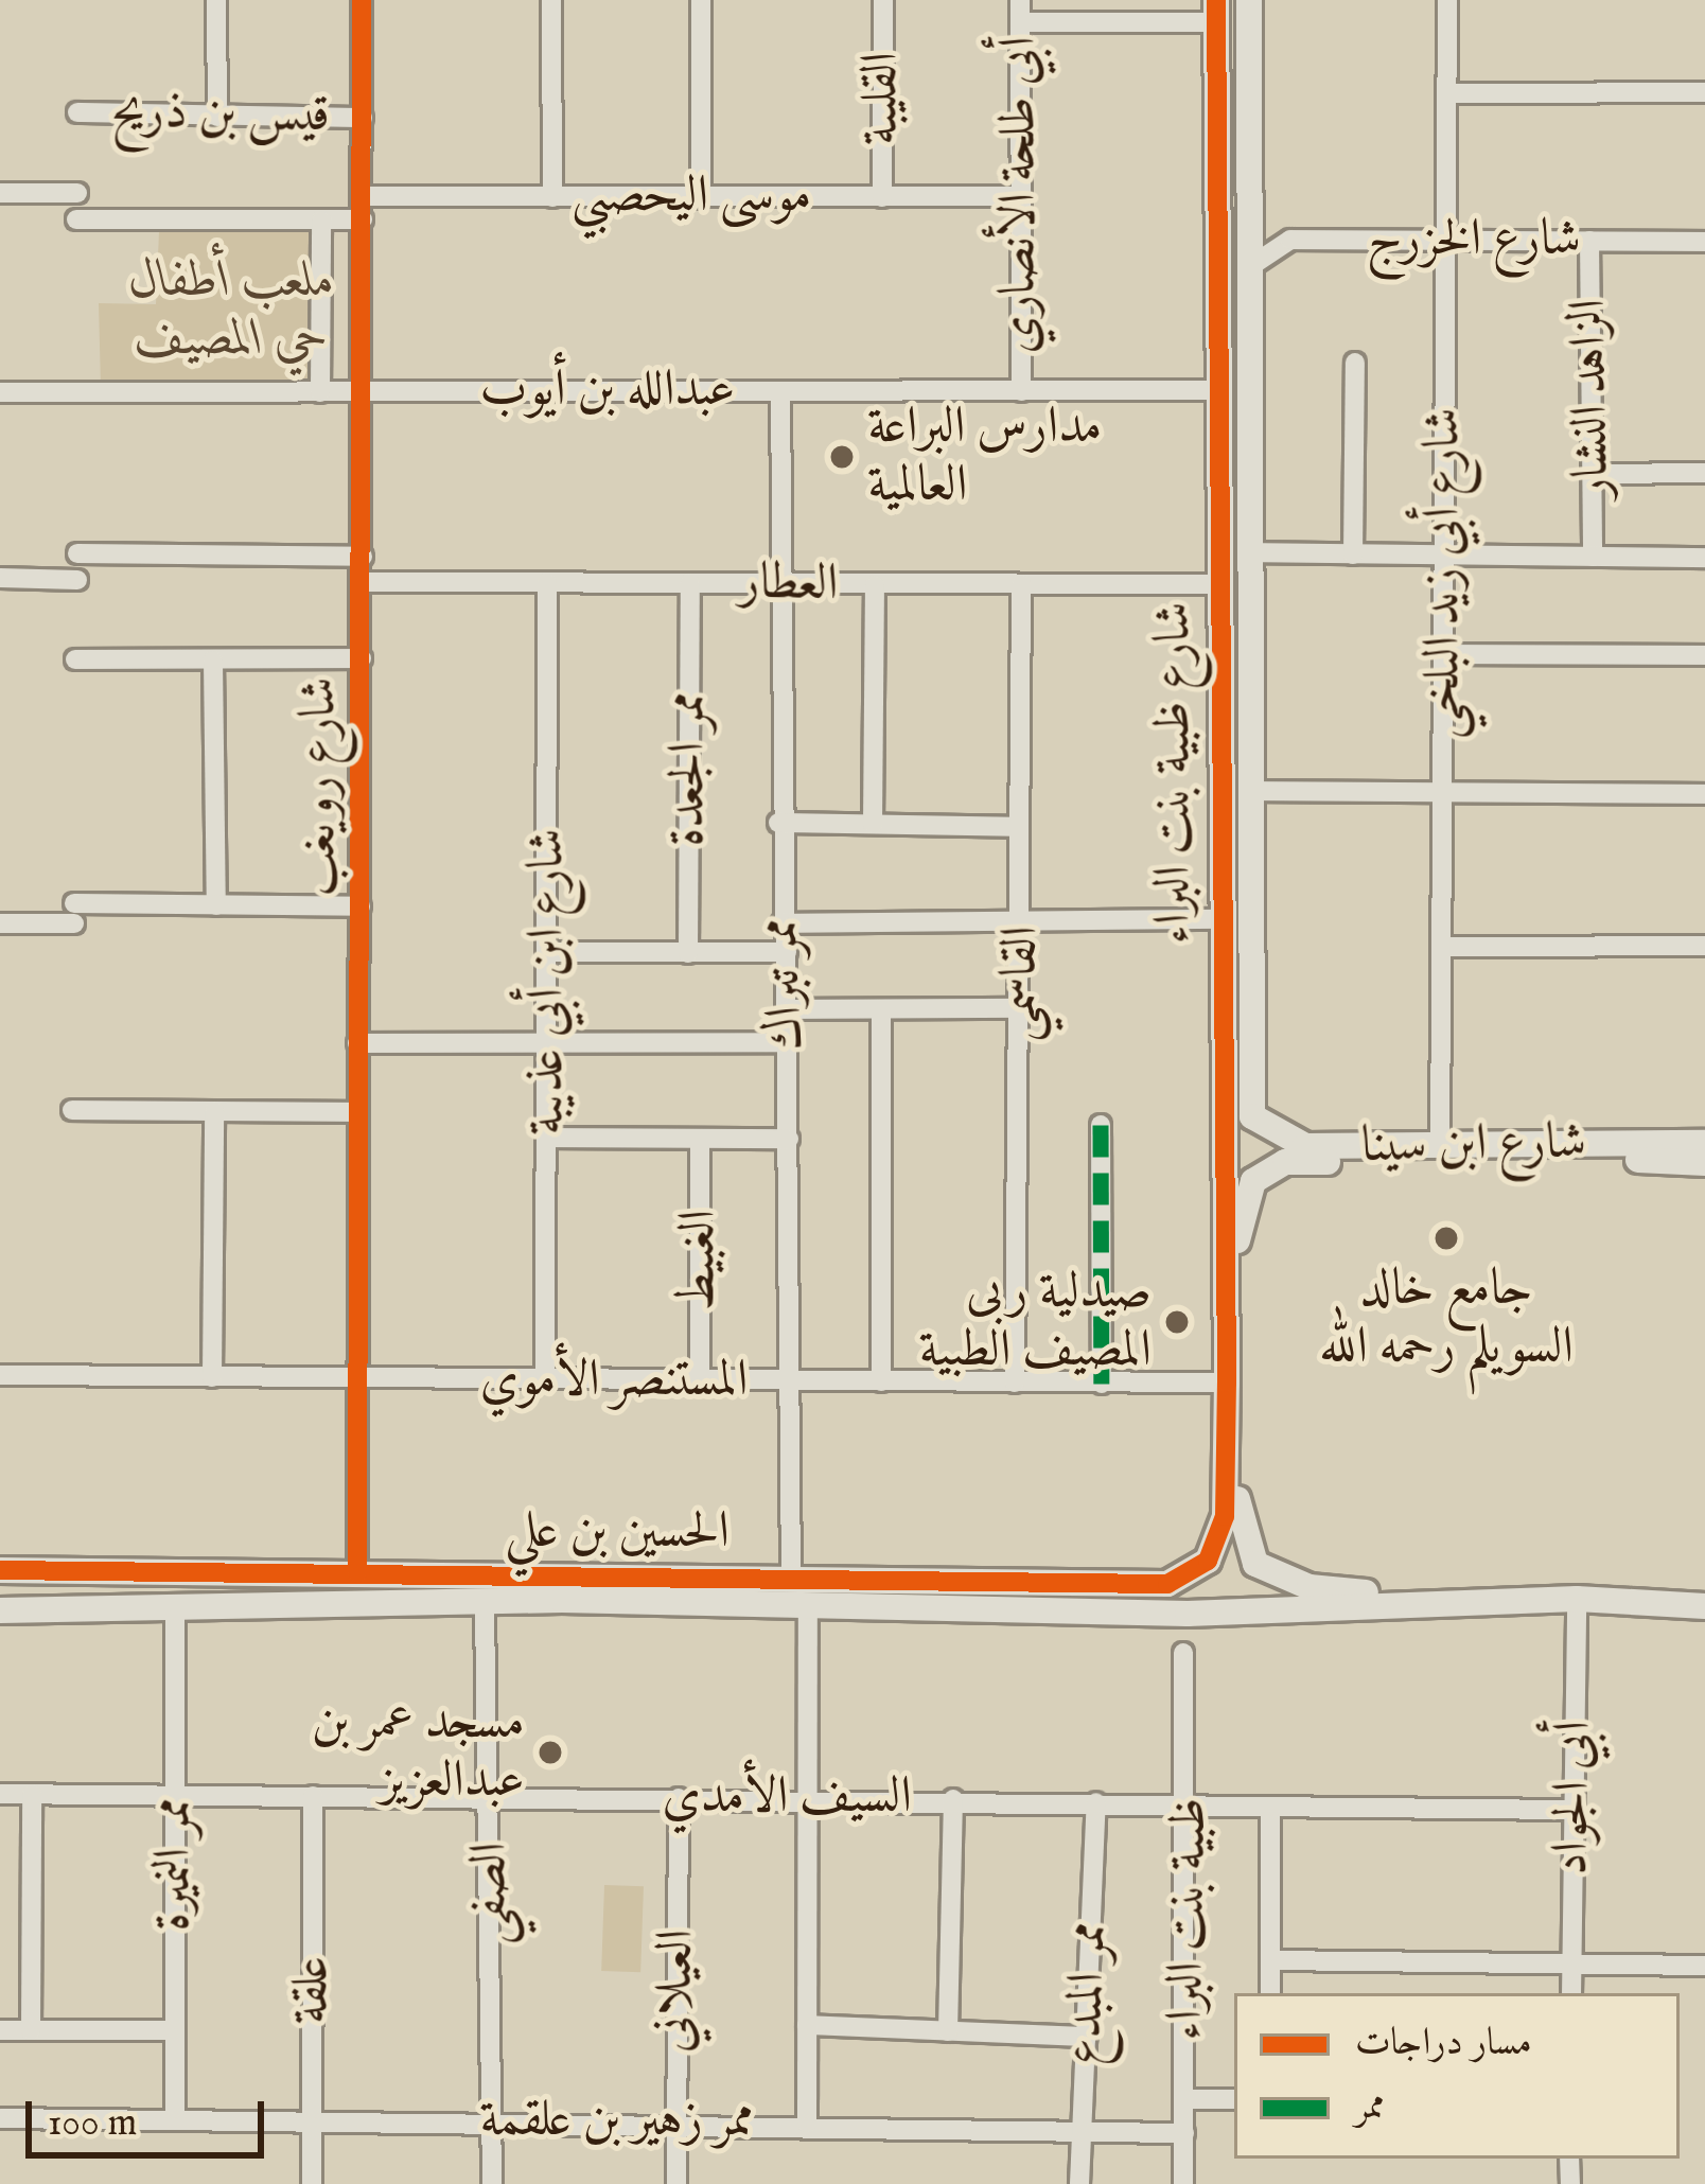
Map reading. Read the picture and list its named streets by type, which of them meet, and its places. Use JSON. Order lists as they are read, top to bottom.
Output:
{
  "streets": {
    "street": [
      "القليبة",
      "قيس بن ذريح",
      "أبي طلحة الأنصاري",
      "موسى اليحصبي",
      "شارع الخزرج",
      "عبدالله بن أيوب",
      "الزاهد النشار",
      "شارع أبي زيد البلخي",
      "العطار",
      "ممر الجعدة",
      "شارع ظبية بنت البراء",
      "شارع رويغب",
      "شارع ابن أبي عذيبة",
      "ممر تبراك",
      "القاسمي",
      "شارع ابن سينا",
      "الغبيط",
      "المستنصر الأموي",
      "الحسين بن علي",
      "السيف الأمدي",
      "أبي الجواد",
      "ممر النميرة",
      "الصفي",
      "ظبية بنت البراء",
      "علقة",
      "العيلاني",
      "ممر المبدع",
      "ممر زهير بن علقمة"
    ]
  },
  "crossings": [
    ["القليبة", "موسى اليحصبي"],
    ["قيس بن ذريح", "شارع رويغب"],
    ["أبي طلحة الأنصاري", "موسى اليحصبي"],
    ["أبي طلحة الأنصاري", "عبدالله بن أيوب"],
    ["موسى اليحصبي", "شارع رويغب"],
    ["شارع الخزرج", "الزاهد النشار"],
    ["شارع الخزرج", "شارع أبي زيد البلخي"],
    ["شارع الخزرج", "شارع ظبية بنت البراء"],
    ["عبدالله بن أيوب", "شارع ظبية بنت البراء"],
    ["عبدالله بن أيوب", "شارع رويغب"],
    ["عبدالله بن أيوب", "ممر تبراك"],
    ["شارع أبي زيد البلخي", "شارع ابن سينا"],
    ["العطار", "ممر الجعدة"],
    ["العطار", "شارع ظبية بنت البراء"],
    ["العطار", "شارع رويغب"],
    ["العطار", "شارع ابن أبي عذيبة"],
    ["العطار", "ممر تبراك"],
    ["العطار", "القاسمي"],
    ["شارع ظبية بنت البراء", "شارع ابن سينا"],
    ["شارع ظبية بنت البراء", "المستنصر الأموي"],
    ["شارع ظبية بنت البراء", "الحسين بن علي"],
    ["شارع رويغب", "المستنصر الأموي"],
    ["شارع رويغب", "الحسين بن علي"],
    ["شارع ابن أبي عذيبة", "المستنصر الأموي"],
    ["ممر تبراك", "المستنصر الأموي"],
    ["ممر تبراك", "الحسين بن علي"],
    ["القاسمي", "المستنصر الأموي"],
    ["الغبيط", "المستنصر الأموي"],
    ["الحسين بن علي", "أبي الجواد"],
    ["الحسين بن علي", "ممر النميرة"],
    ["الحسين بن علي", "الصفي"],
    ["السيف الأمدي", "أبي الجواد"],
    ["السيف الأمدي", "ممر النميرة"],
    ["السيف الأمدي", "الصفي"],
    ["السيف الأمدي", "ظبية بنت البراء"],
    ["السيف الأمدي", "علقة"],
    ["السيف الأمدي", "العيلاني"],
    ["السيف الأمدي", "ممر المبدع"],
    ["ممر النميرة", "ممر زهير بن علقمة"],
    ["الصفي", "ممر زهير بن علقمة"],
    ["ظبية بنت البراء", "ممر زهير بن علقمة"],
    ["علقة", "ممر زهير بن علقمة"],
    ["العيلاني", "ممر زهير بن علقمة"],
    ["ممر المبدع", "ممر زهير بن علقمة"]
  ],
  "parks": ["ملعب أطفال حي المصيف"],
  "places": [
    "مدارس البراعة العالمية",
    "جامع خالد السويلم رحمه الله",
    "صيدلية ربى المصيف الطبية",
    "مسجد عمر بن عبدالعزيز"
  ],
  "legend": ["مسار دراجات", "ممر"],
  "scale_bar": "100 m"
}
